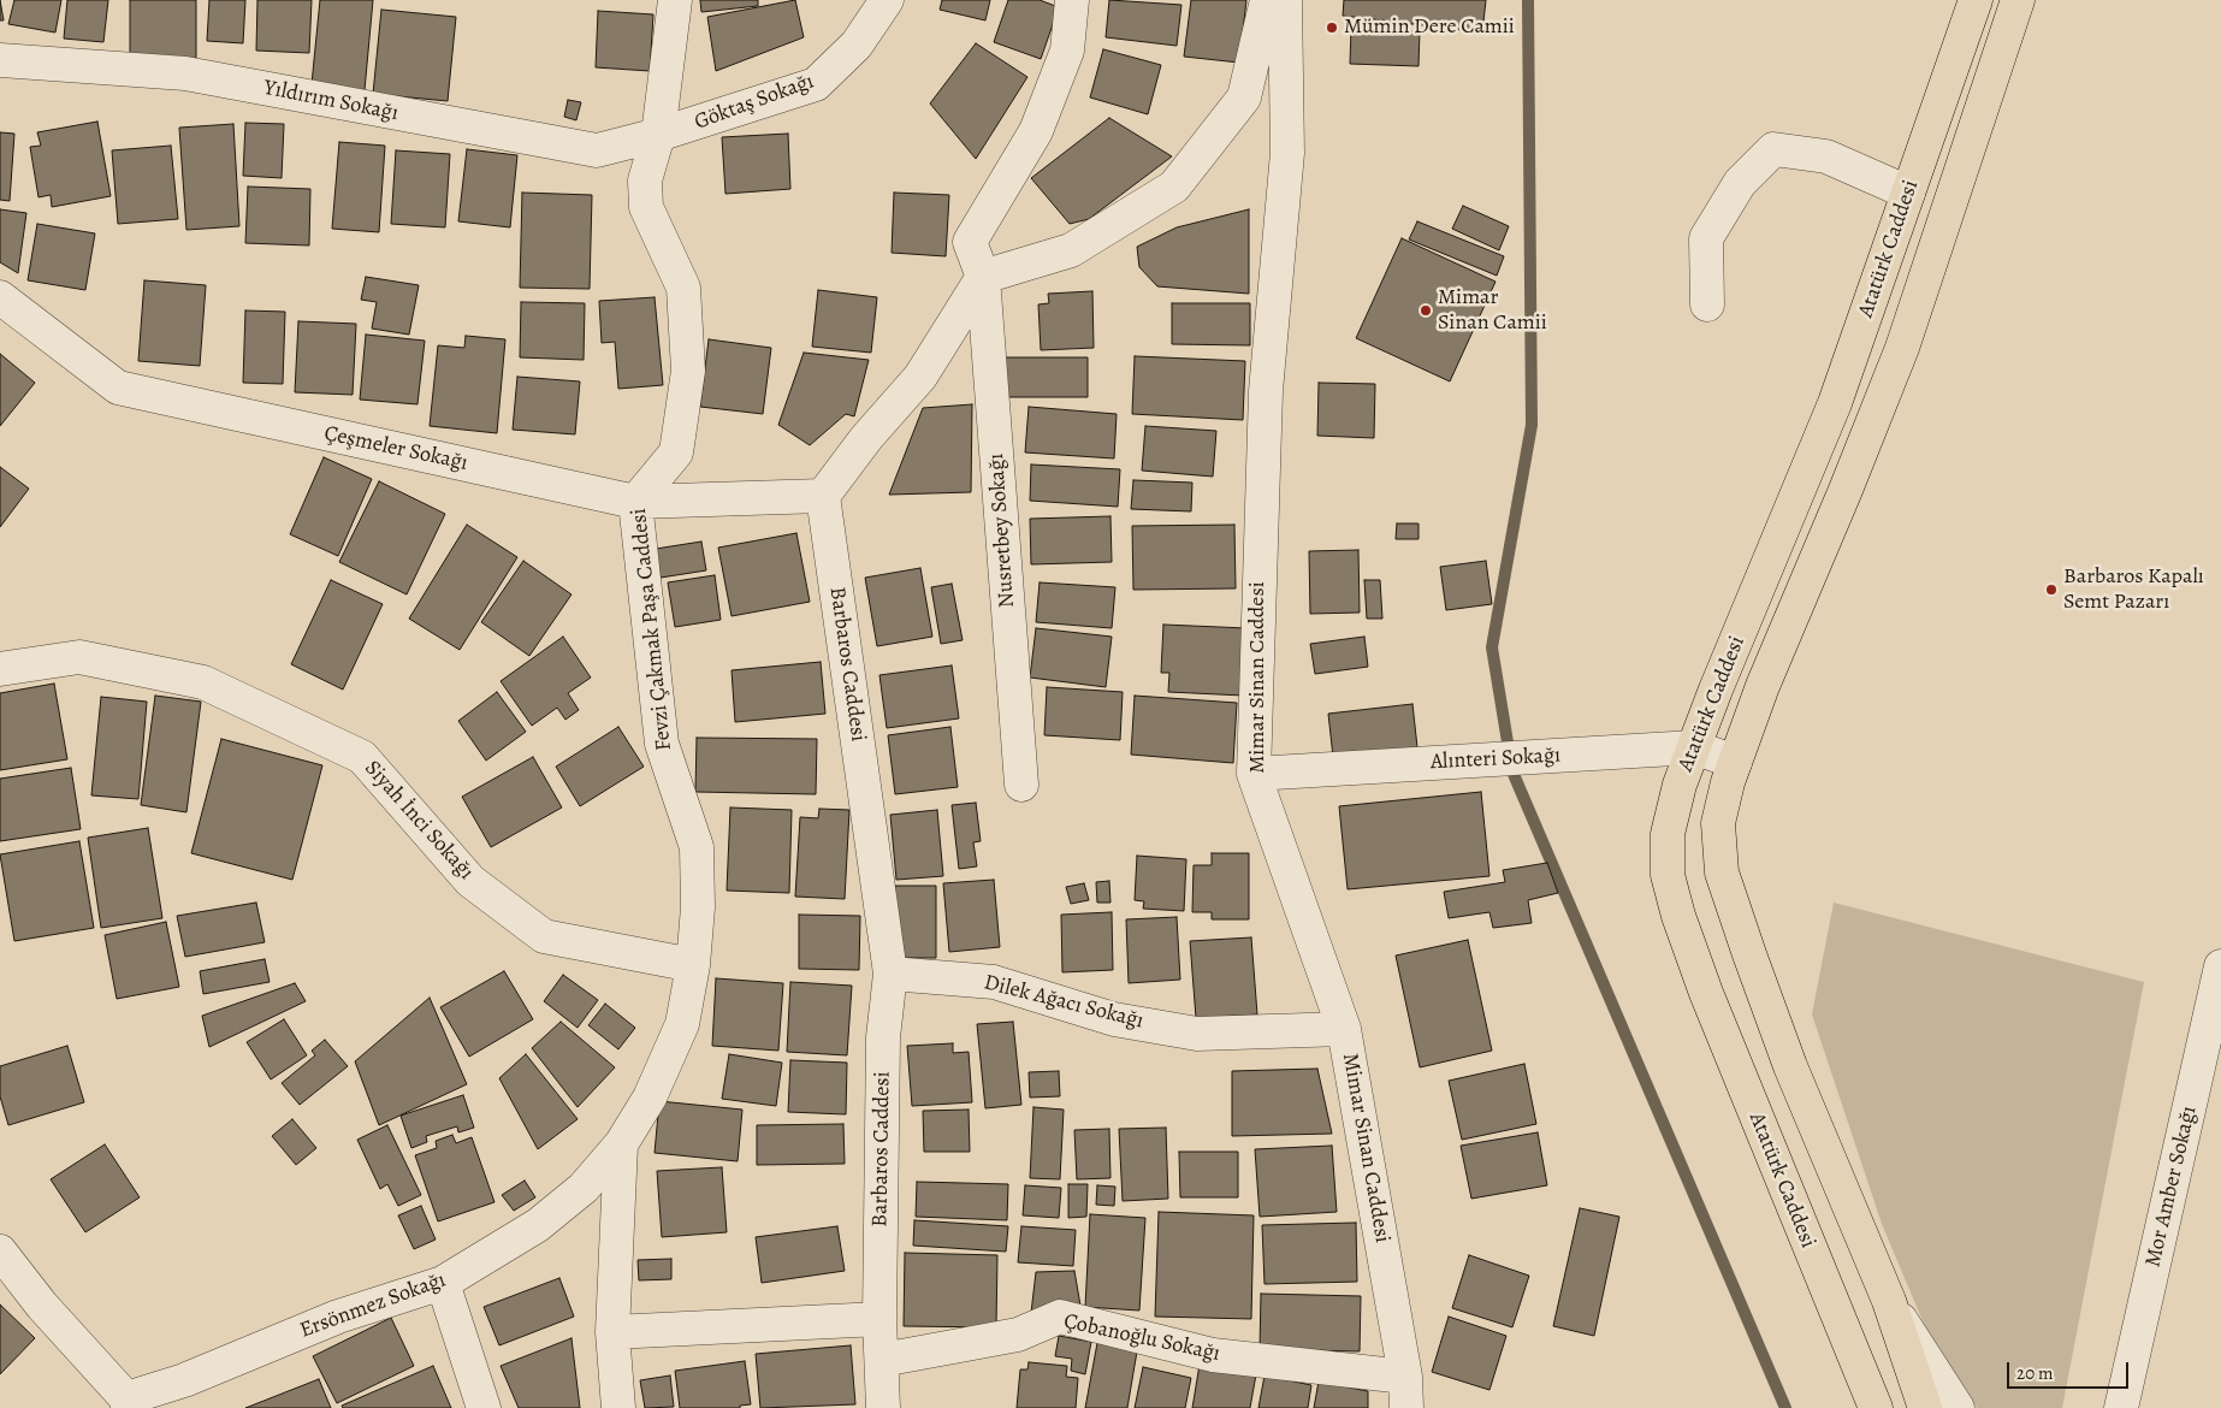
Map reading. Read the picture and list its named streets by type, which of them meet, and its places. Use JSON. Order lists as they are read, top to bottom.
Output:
{
  "streets": {
    "main road": ["Atatürk Caddesi"],
    "street": [
      "Yıldırım Sokağı",
      "Göktaş Sokağı",
      "Çeşmeler Sokağı",
      "Nusretbey Sokağı",
      "Fevzi Çakmak Paşa Caddesi",
      "Barbaros Caddesi",
      "Mimar Sinan Caddesi",
      "Alınteri Sokağı",
      "Siyah İnci Sokağı",
      "Dilek Ağacı Sokağı",
      "Mor Amber Sokağı",
      "Ersönmez Sokağı",
      "Çobanoğlu Sokağı"
    ]
  },
  "crossings": [
    ["Yıldırım Sokağı", "Göktaş Sokağı"],
    ["Yıldırım Sokağı", "Fevzi Çakmak Paşa Caddesi"],
    ["Göktaş Sokağı", "Fevzi Çakmak Paşa Caddesi"],
    ["Atatürk Caddesi", "Alınteri Sokağı"],
    ["Çeşmeler Sokağı", "Fevzi Çakmak Paşa Caddesi"],
    ["Çeşmeler Sokağı", "Barbaros Caddesi"],
    ["Fevzi Çakmak Paşa Caddesi", "Siyah İnci Sokağı"],
    ["Fevzi Çakmak Paşa Caddesi", "Ersönmez Sokağı"],
    ["Barbaros Caddesi", "Dilek Ağacı Sokağı"],
    ["Barbaros Caddesi", "Çobanoğlu Sokağı"],
    ["Mimar Sinan Caddesi", "Alınteri Sokağı"],
    ["Mimar Sinan Caddesi", "Dilek Ağacı Sokağı"],
    ["Mimar Sinan Caddesi", "Çobanoğlu Sokağı"]
  ],
  "places": ["Mümin Dere Camii", "Mimar Sinan Camii", "Barbaros Kapalı Semt Pazarı"],
  "scale_bar": "20 m"
}
